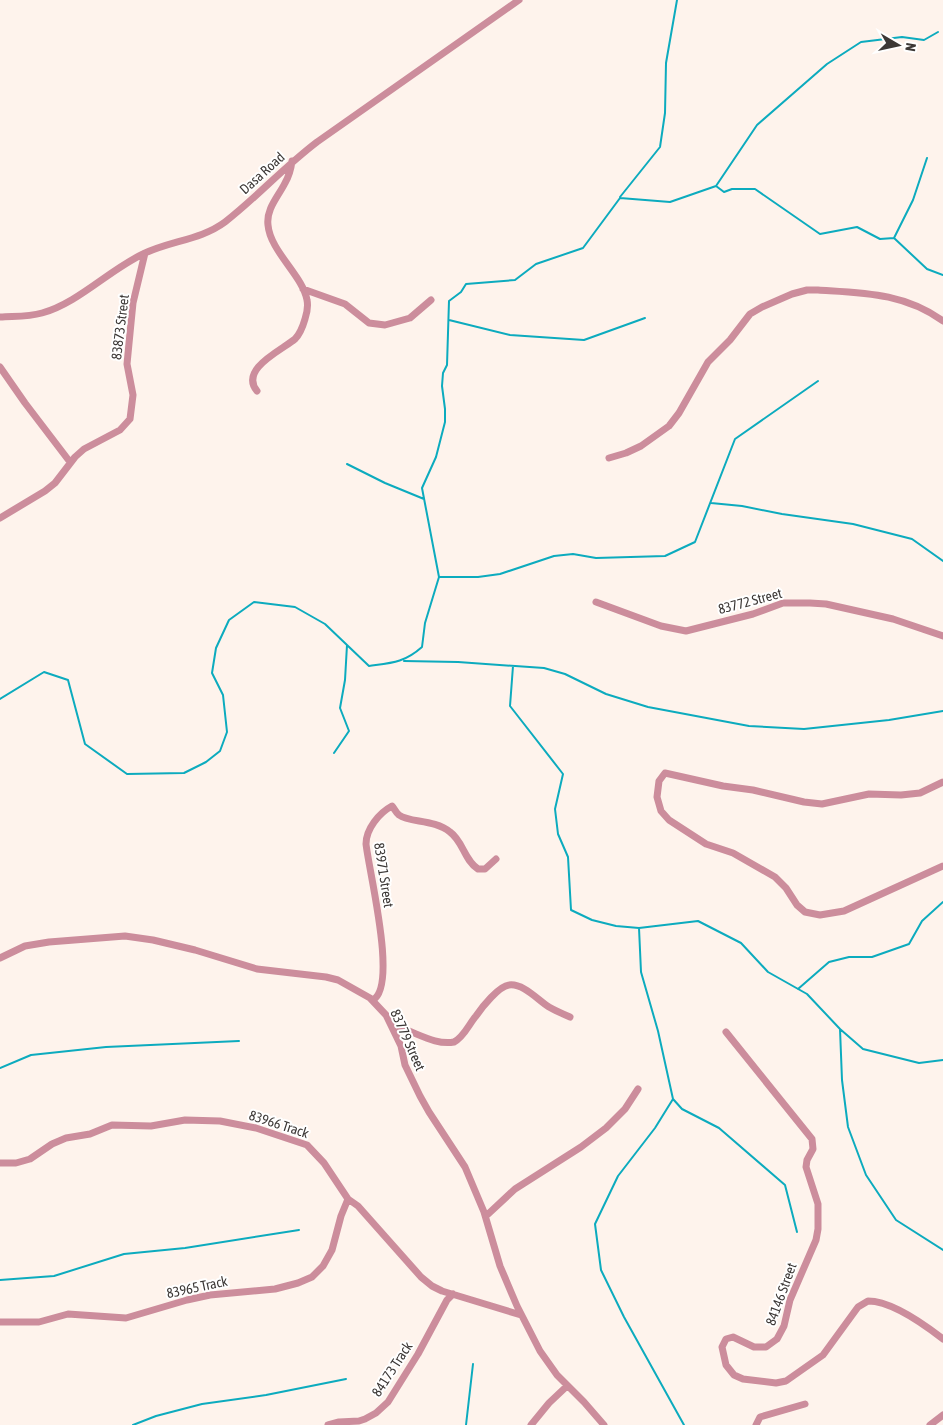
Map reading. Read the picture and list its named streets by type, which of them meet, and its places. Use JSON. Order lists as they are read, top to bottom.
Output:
{
  "streets": {
    "street": [
      "Dasa Road",
      "83873 Street",
      "83772 Street",
      "83971 Street",
      "83779 Street",
      "83966 Track",
      "83965 Track",
      "84146 Street",
      "84173 Track"
    ]
  },
  "crossings": [
    ["Dasa Road", "83873 Street"],
    ["83971 Street", "83779 Street"],
    ["83779 Street", "83966 Track"],
    ["83966 Track", "83965 Track"],
    ["83966 Track", "84173 Track"]
  ],
  "north": "right"
}
